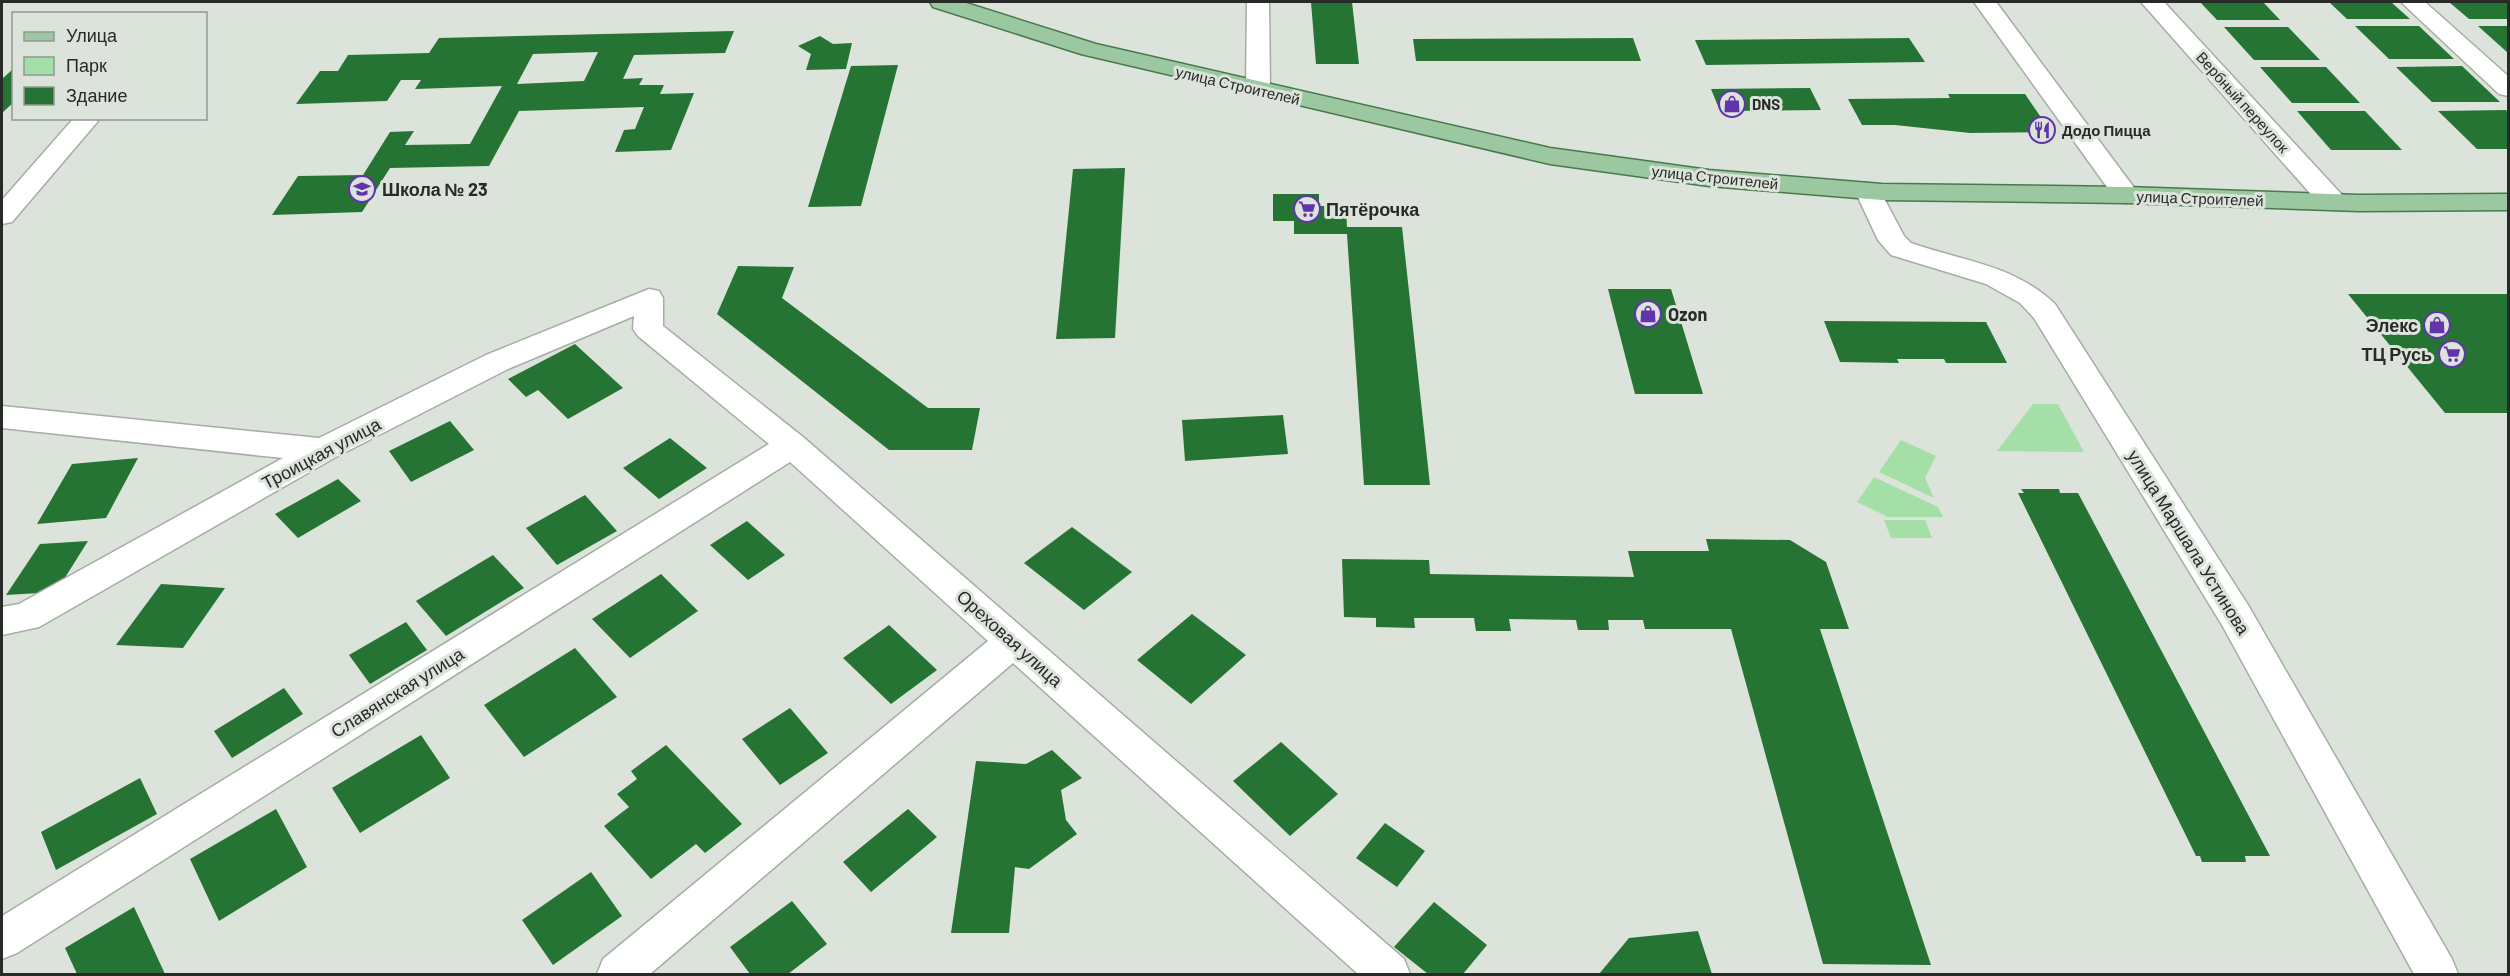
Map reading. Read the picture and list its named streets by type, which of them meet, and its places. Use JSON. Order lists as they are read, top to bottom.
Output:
{
  "streets": {
    "main road": ["улица Строителей"],
    "street": [
      "Вербный переулок",
      "Троицкая улица",
      "улица Маршала Устинова",
      "Ореховая улица",
      "Славянская улица"
    ]
  },
  "crossings": [
    ["улица Строителей", "Вербный переулок"],
    ["улица Строителей", "улица Маршала Устинова"],
    ["Троицкая улица", "Ореховая улица"],
    ["Ореховая улица", "Славянская улица"]
  ],
  "places": {
    "shop": ["DNS", "Ozon", "Элекс"],
    "restaurant": ["Додо Пицца"],
    "school or university": ["Школа № 23"],
    "supermarket": ["Пятёрочка", "ТЦ Русь"]
  },
  "legend": ["Улица", "Парк", "Здание"]
}
